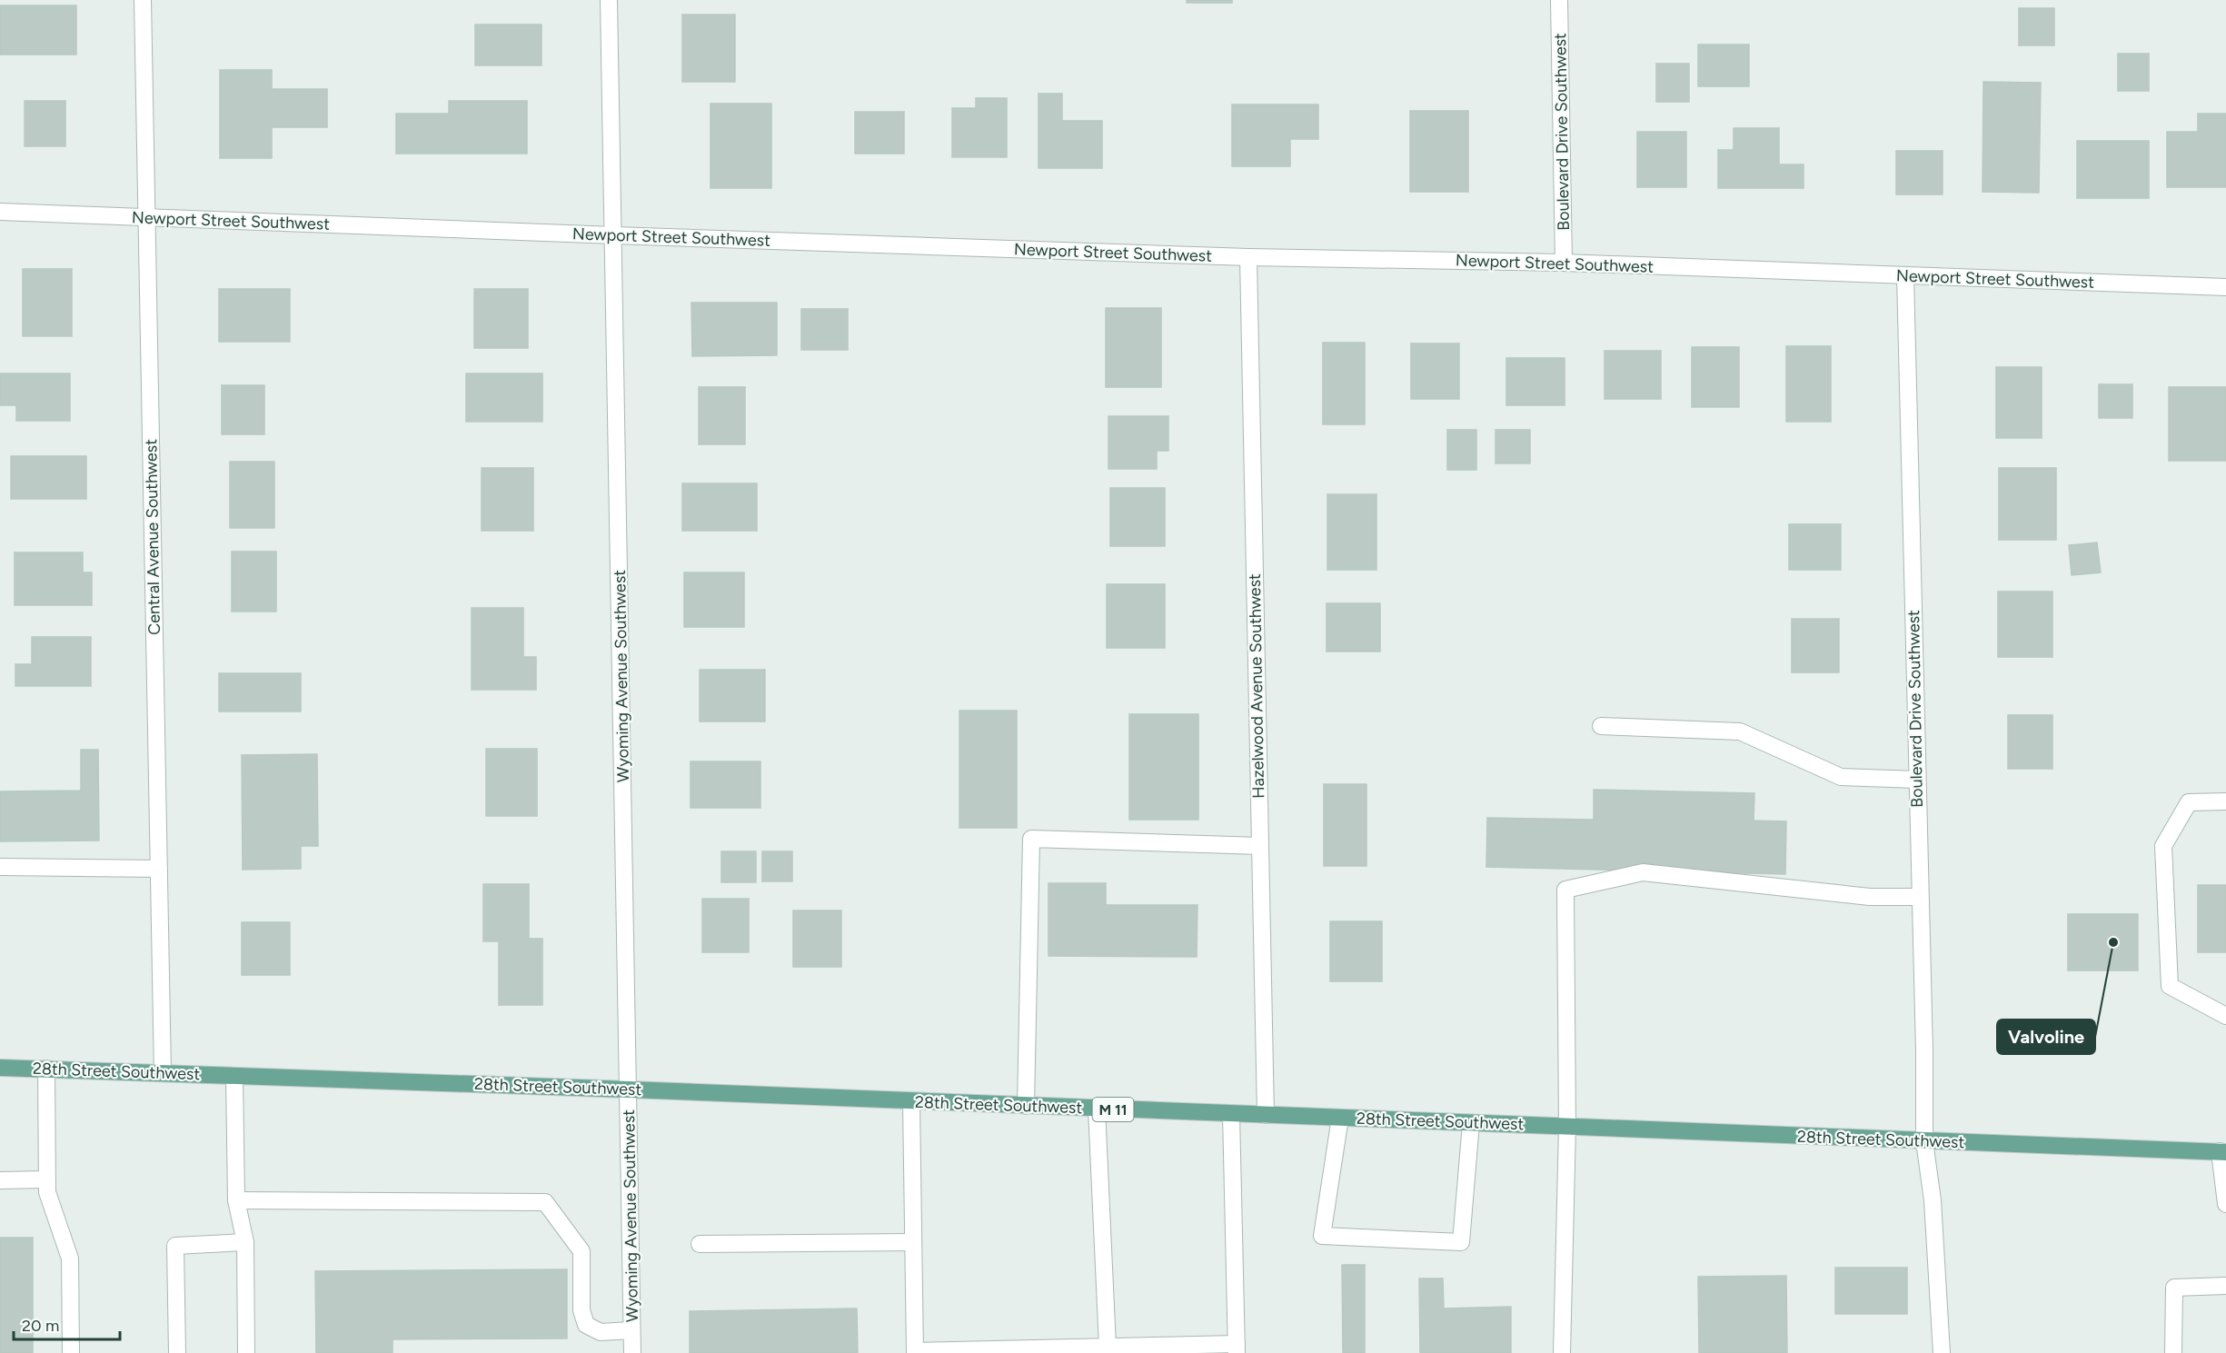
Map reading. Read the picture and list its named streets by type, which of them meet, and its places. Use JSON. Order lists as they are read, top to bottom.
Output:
{
  "streets": {
    "main road": ["28th Street Southwest", "M 11"],
    "street": [
      "Boulevard Drive Southwest",
      "Newport Street Southwest",
      "Central Avenue Southwest",
      "Wyoming Avenue Southwest",
      "Hazelwood Avenue Southwest"
    ]
  },
  "crossings": [
    ["Boulevard Drive Southwest", "Newport Street Southwest"],
    ["Boulevard Drive Southwest", "28th Street Southwest"],
    ["Newport Street Southwest", "Central Avenue Southwest"],
    ["Newport Street Southwest", "Wyoming Avenue Southwest"],
    ["Newport Street Southwest", "Hazelwood Avenue Southwest"],
    ["Central Avenue Southwest", "28th Street Southwest"],
    ["Wyoming Avenue Southwest", "28th Street Southwest"],
    ["Hazelwood Avenue Southwest", "28th Street Southwest"]
  ],
  "places": ["Valvoline"],
  "scale_bar": "20 m"
}
